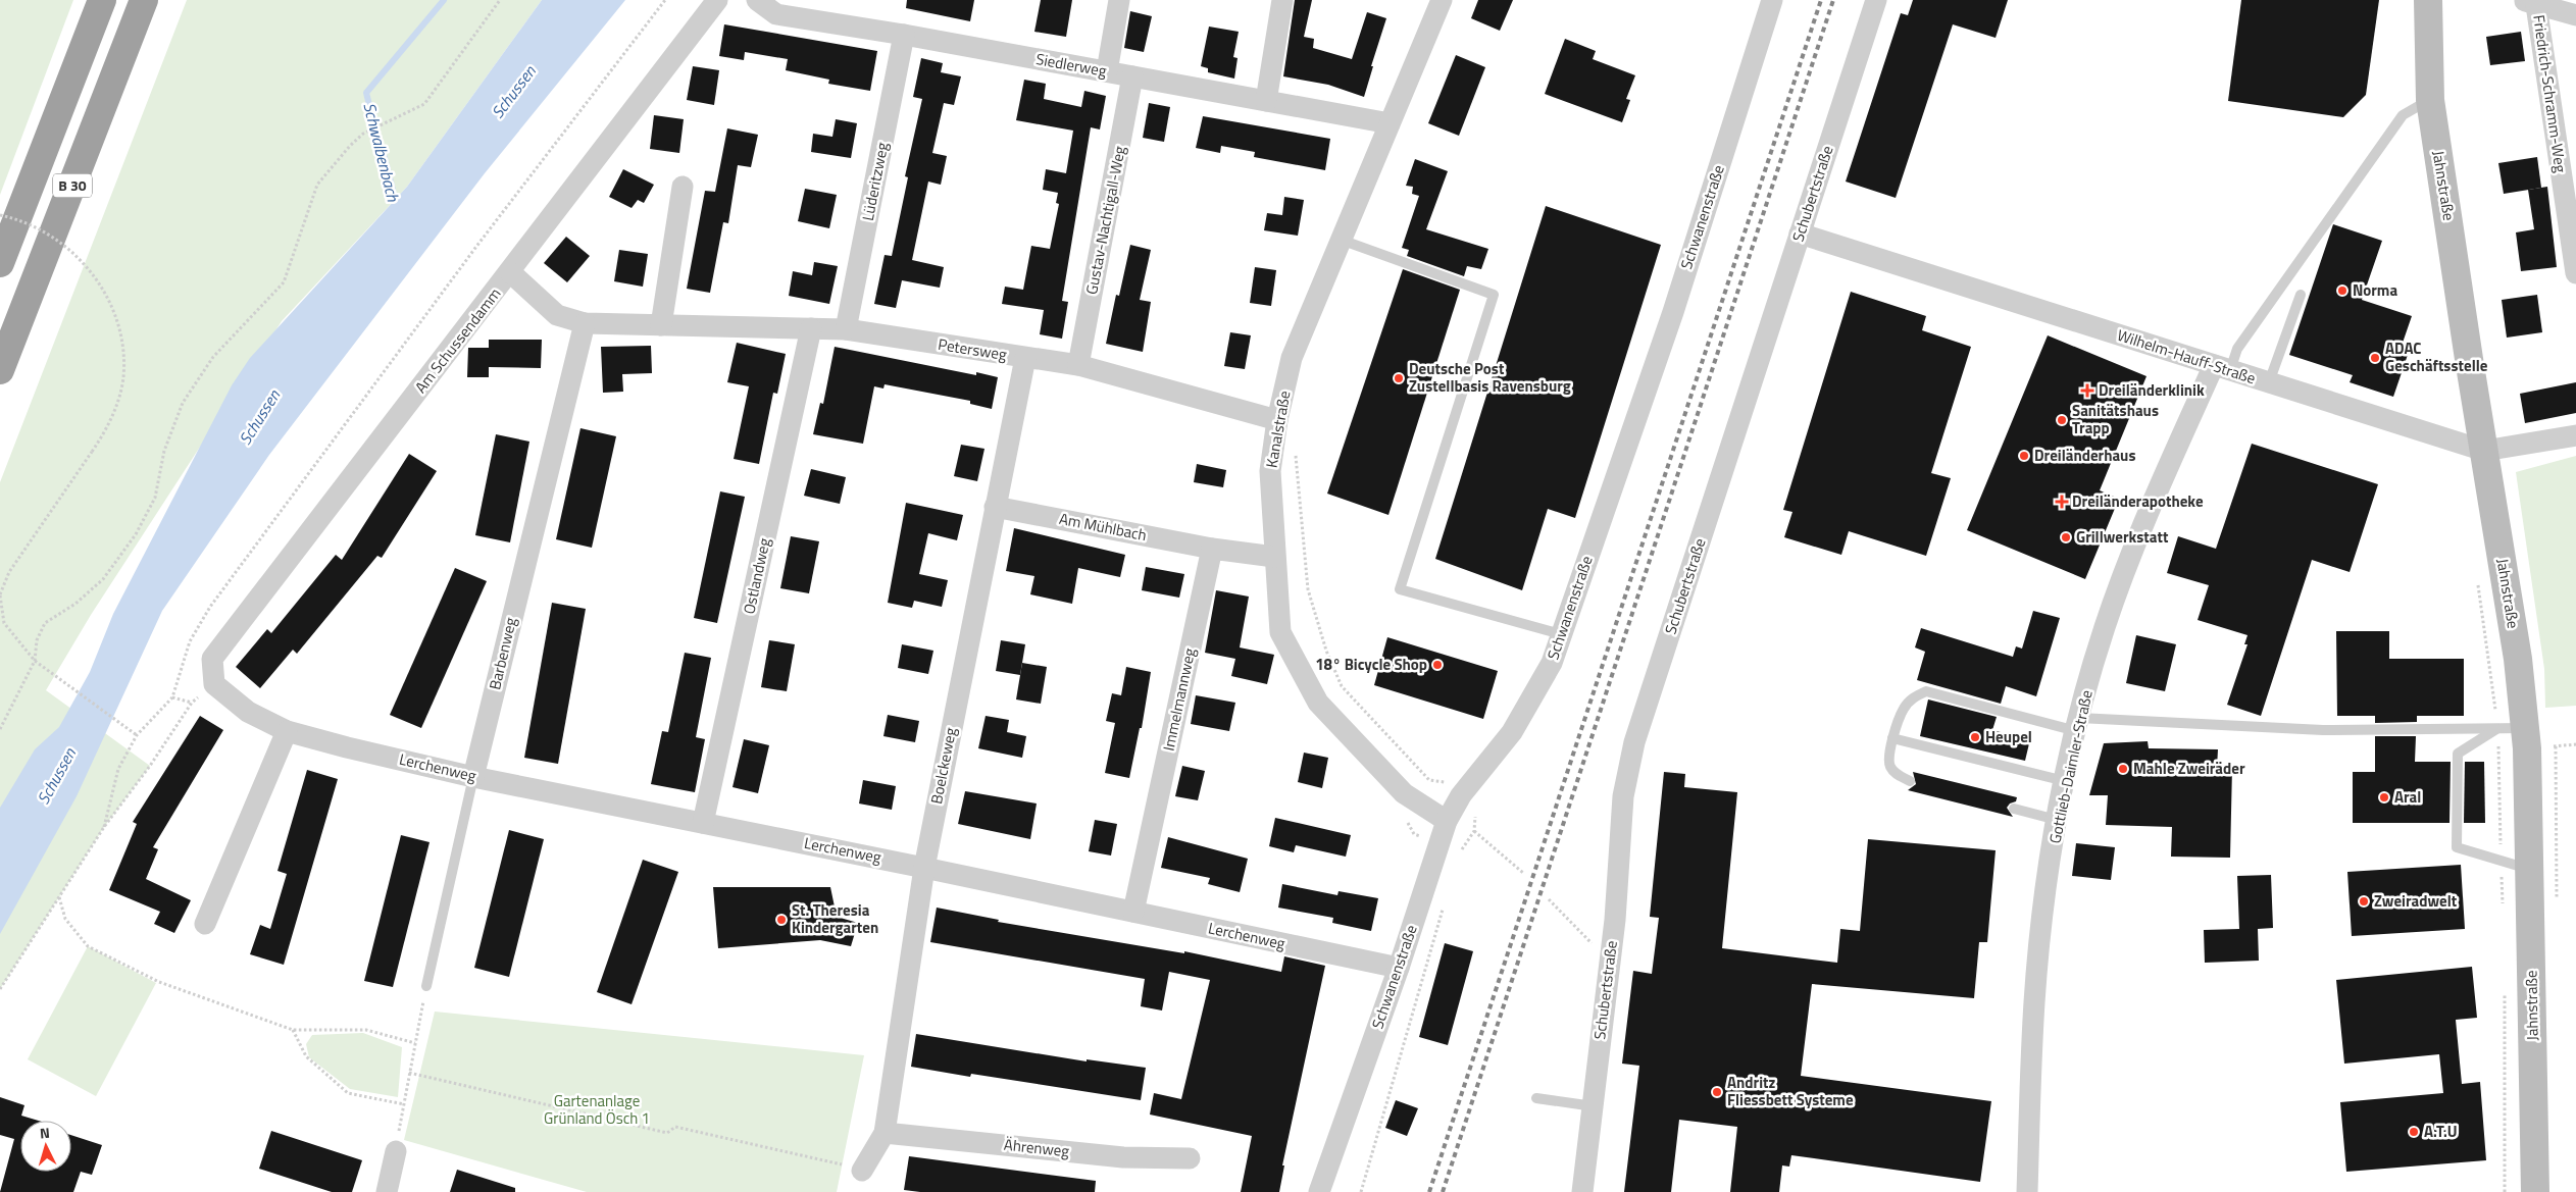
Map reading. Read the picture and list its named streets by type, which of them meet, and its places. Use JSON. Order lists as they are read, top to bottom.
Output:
{
  "streets": {
    "highway": ["B 30"],
    "main road": ["Jahnstraße"],
    "street": [
      "Siedlerweg",
      "Friedrich-Schramm-Weg",
      "Lüderitzweg",
      "Schubertstraße",
      "Schwanenstraße",
      "Gustav-Nachtigall-Weg",
      "Am Schussendamm",
      "Petersweg",
      "Wilhelm-Hauff-Straße",
      "Kanalstraße",
      "Am Mühlbach",
      "Ostlandweg",
      "Barbenweg",
      "Immelmannweg",
      "Boelckeweg",
      "Gottlieb-Daimler-Straße",
      "Lerchenweg",
      "Ährenweg"
    ]
  },
  "crossings": [
    ["Siedlerweg", "Lüderitzweg"],
    ["Siedlerweg", "Gustav-Nachtigall-Weg"],
    ["Siedlerweg", "Kanalstraße"],
    ["Lüderitzweg", "Petersweg"],
    ["Jahnstraße", "Wilhelm-Hauff-Straße"],
    ["Schubertstraße", "Wilhelm-Hauff-Straße"],
    ["Schwanenstraße", "Kanalstraße"],
    ["Schwanenstraße", "Lerchenweg"],
    ["Gustav-Nachtigall-Weg", "Petersweg"],
    ["Am Schussendamm", "Petersweg"],
    ["Am Schussendamm", "Lerchenweg"],
    ["Petersweg", "Kanalstraße"],
    ["Petersweg", "Ostlandweg"],
    ["Petersweg", "Barbenweg"],
    ["Petersweg", "Boelckeweg"],
    ["Wilhelm-Hauff-Straße", "Gottlieb-Daimler-Straße"],
    ["Am Mühlbach", "Immelmannweg"],
    ["Am Mühlbach", "Boelckeweg"],
    ["Ostlandweg", "Lerchenweg"],
    ["Barbenweg", "Lerchenweg"],
    ["Immelmannweg", "Lerchenweg"],
    ["Boelckeweg", "Lerchenweg"],
    ["Boelckeweg", "Ährenweg"]
  ],
  "water": ["Schussen", "Schwalbenbach"],
  "parks": ["Gartenanlage Grünland Ösch 1"],
  "places": {
    "other": [
      "Norma",
      "ADAC Geschäftsstelle",
      "Deutsche Post Zustellbasis Ravensburg",
      "Sanitätshaus Trapp",
      "Dreiländerhaus",
      "Grillwerkstatt",
      "18° Bicycle Shop",
      "Heupel",
      "Mahle Zweiräder",
      "Aral",
      "Zweiradwelt",
      "St. Theresia Kindergarten",
      "Andritz Fliessbett Systeme",
      "A.T.U"
    ],
    "health": ["Dreiländerklinik", "Dreiländerapotheke"]
  },
  "north": "top"
}
